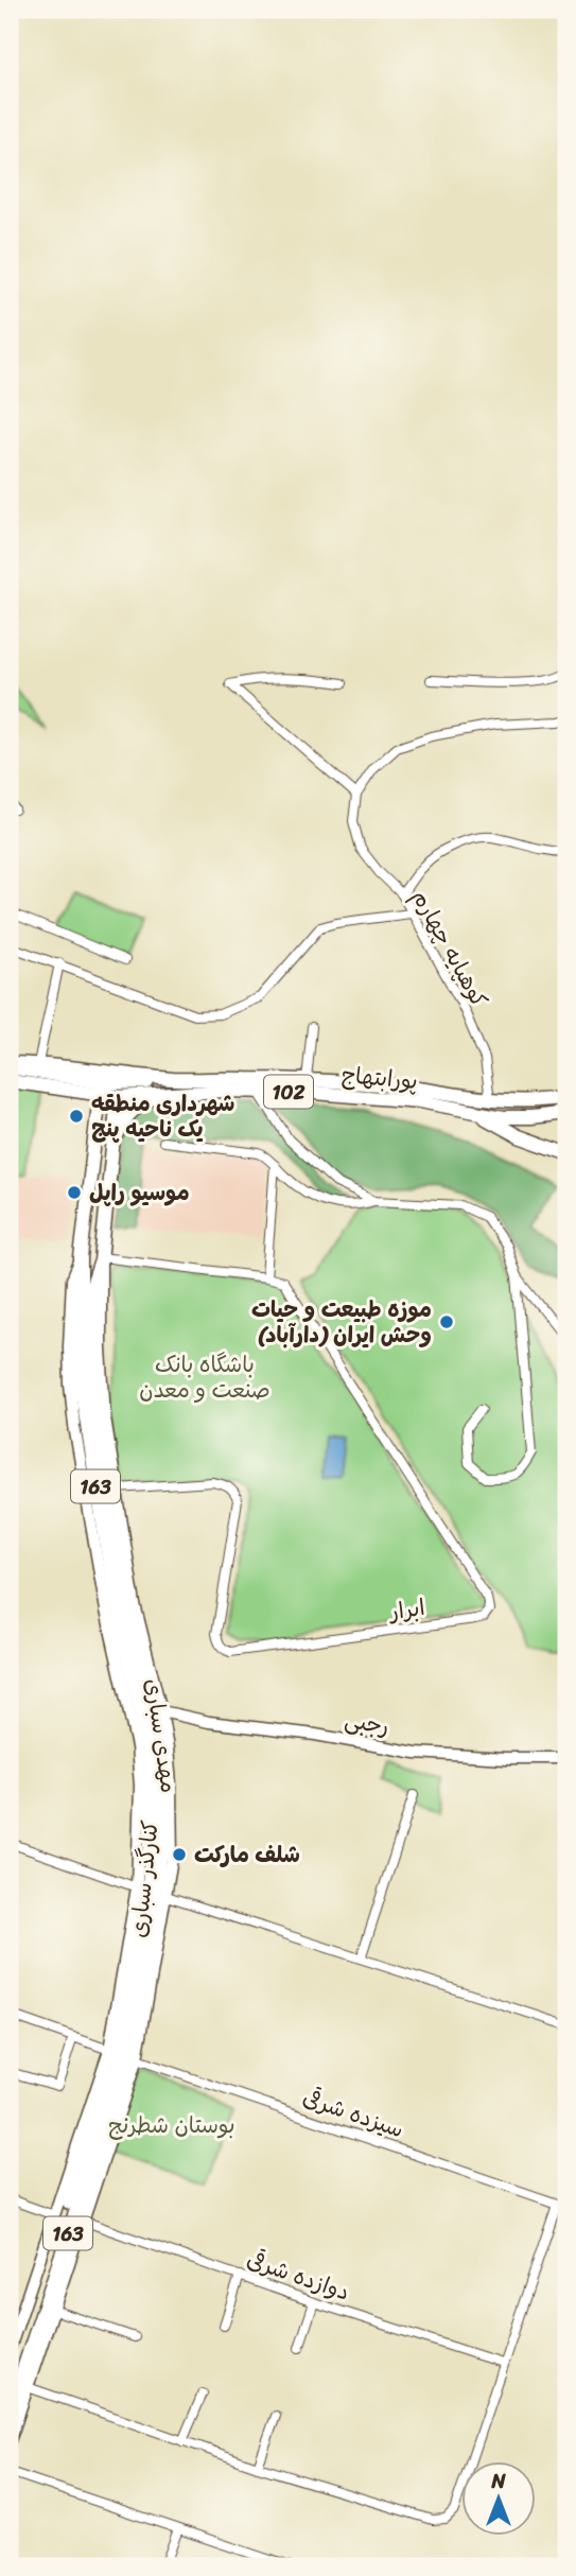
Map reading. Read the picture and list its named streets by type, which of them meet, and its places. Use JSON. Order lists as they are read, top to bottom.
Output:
{
  "streets": {
    "main road": [
      "پورابتهاج",
      "102",
      "163",
      "رجبی",
      "مهدی سباری",
      "کنارگذر سباری"
    ],
    "street": [
      "کوهپایه چهارم",
      "ابرار",
      "سیزده شرقی",
      "دوازده شرقی"
    ]
  },
  "crossings": [
    ["کوهپایه چهارم", "پورابتهاج"],
    ["پورابتهاج", "163"],
    ["پورابتهاج", "مهدی سباری"],
    ["163", "مهدی سباری"],
    ["163", "کنارگذر سباری"],
    ["ابرار", "کنارگذر سباری"],
    ["رجبی", "کنارگذر سباری"],
    ["مهدی سباری", "کنارگذر سباری"],
    ["مهدی سباری", "سیزده شرقی"],
    ["کنارگذر سباری", "سیزده شرقی"],
    ["کنارگذر سباری", "دوازده شرقی"]
  ],
  "parks": ["باشگاه بانک صنعت و معدن", "بوستان شطرنج"],
  "places": [
    "شهرداری منطقه یک ناحیه پنج",
    "موسیو راپل",
    "موزه طبیعت و حیات وحش ایران (دارآباد)",
    "شلف مارکت"
  ],
  "north": "top"
}
